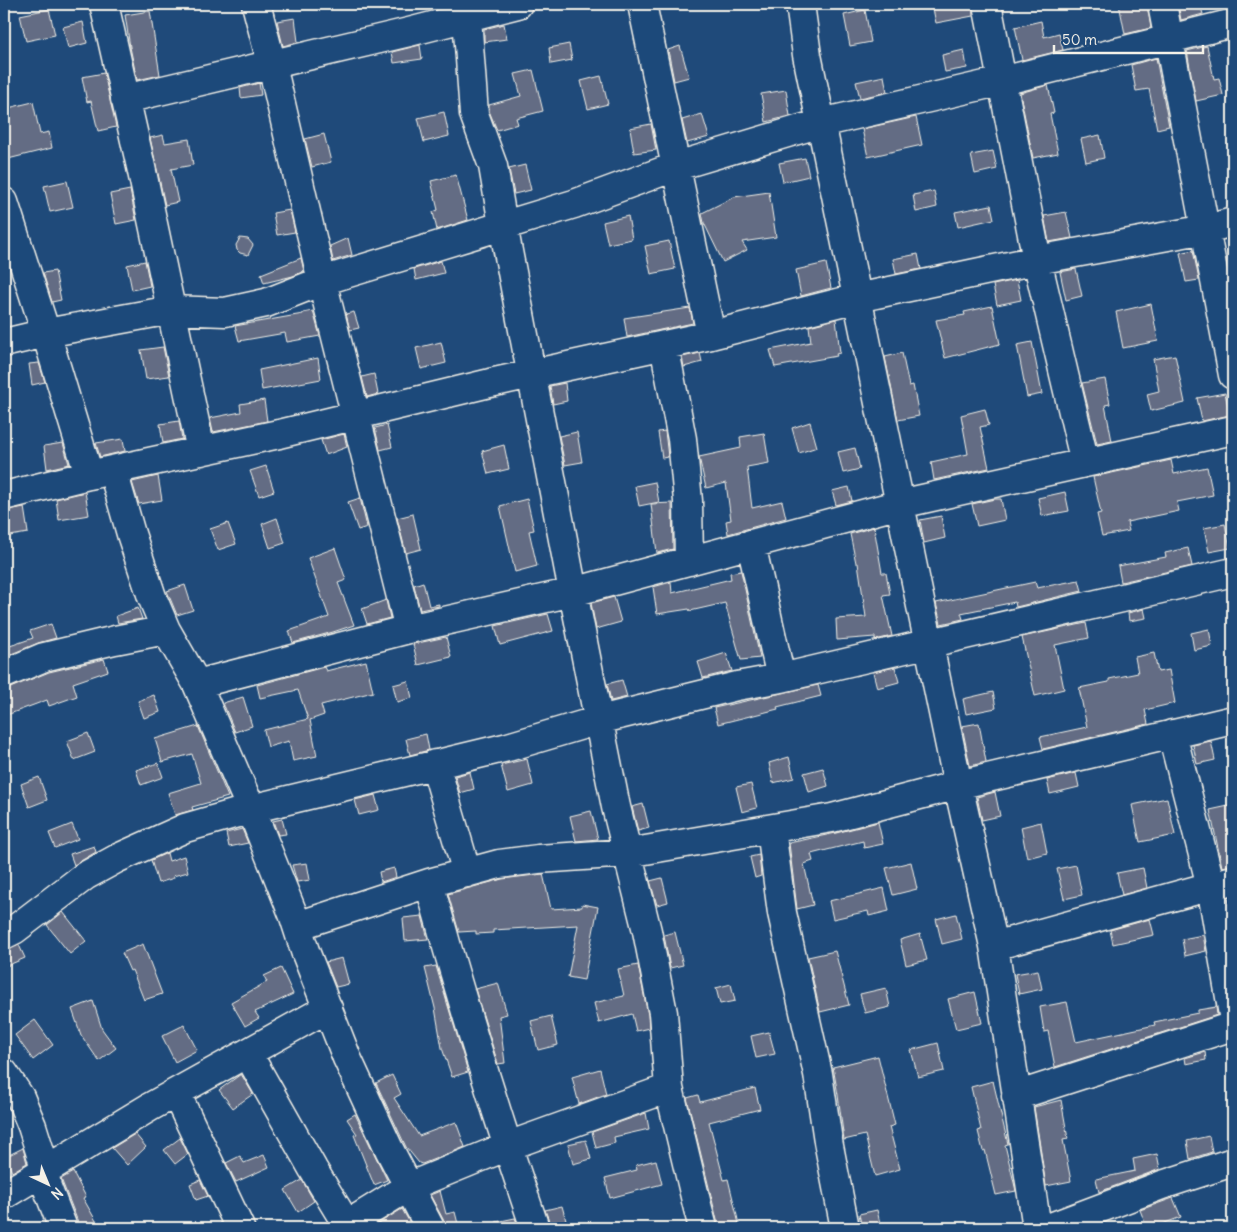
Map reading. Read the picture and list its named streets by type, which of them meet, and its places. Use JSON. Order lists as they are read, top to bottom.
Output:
{
  "scale_bar": "50 m",
  "north": "bottom right"
}
